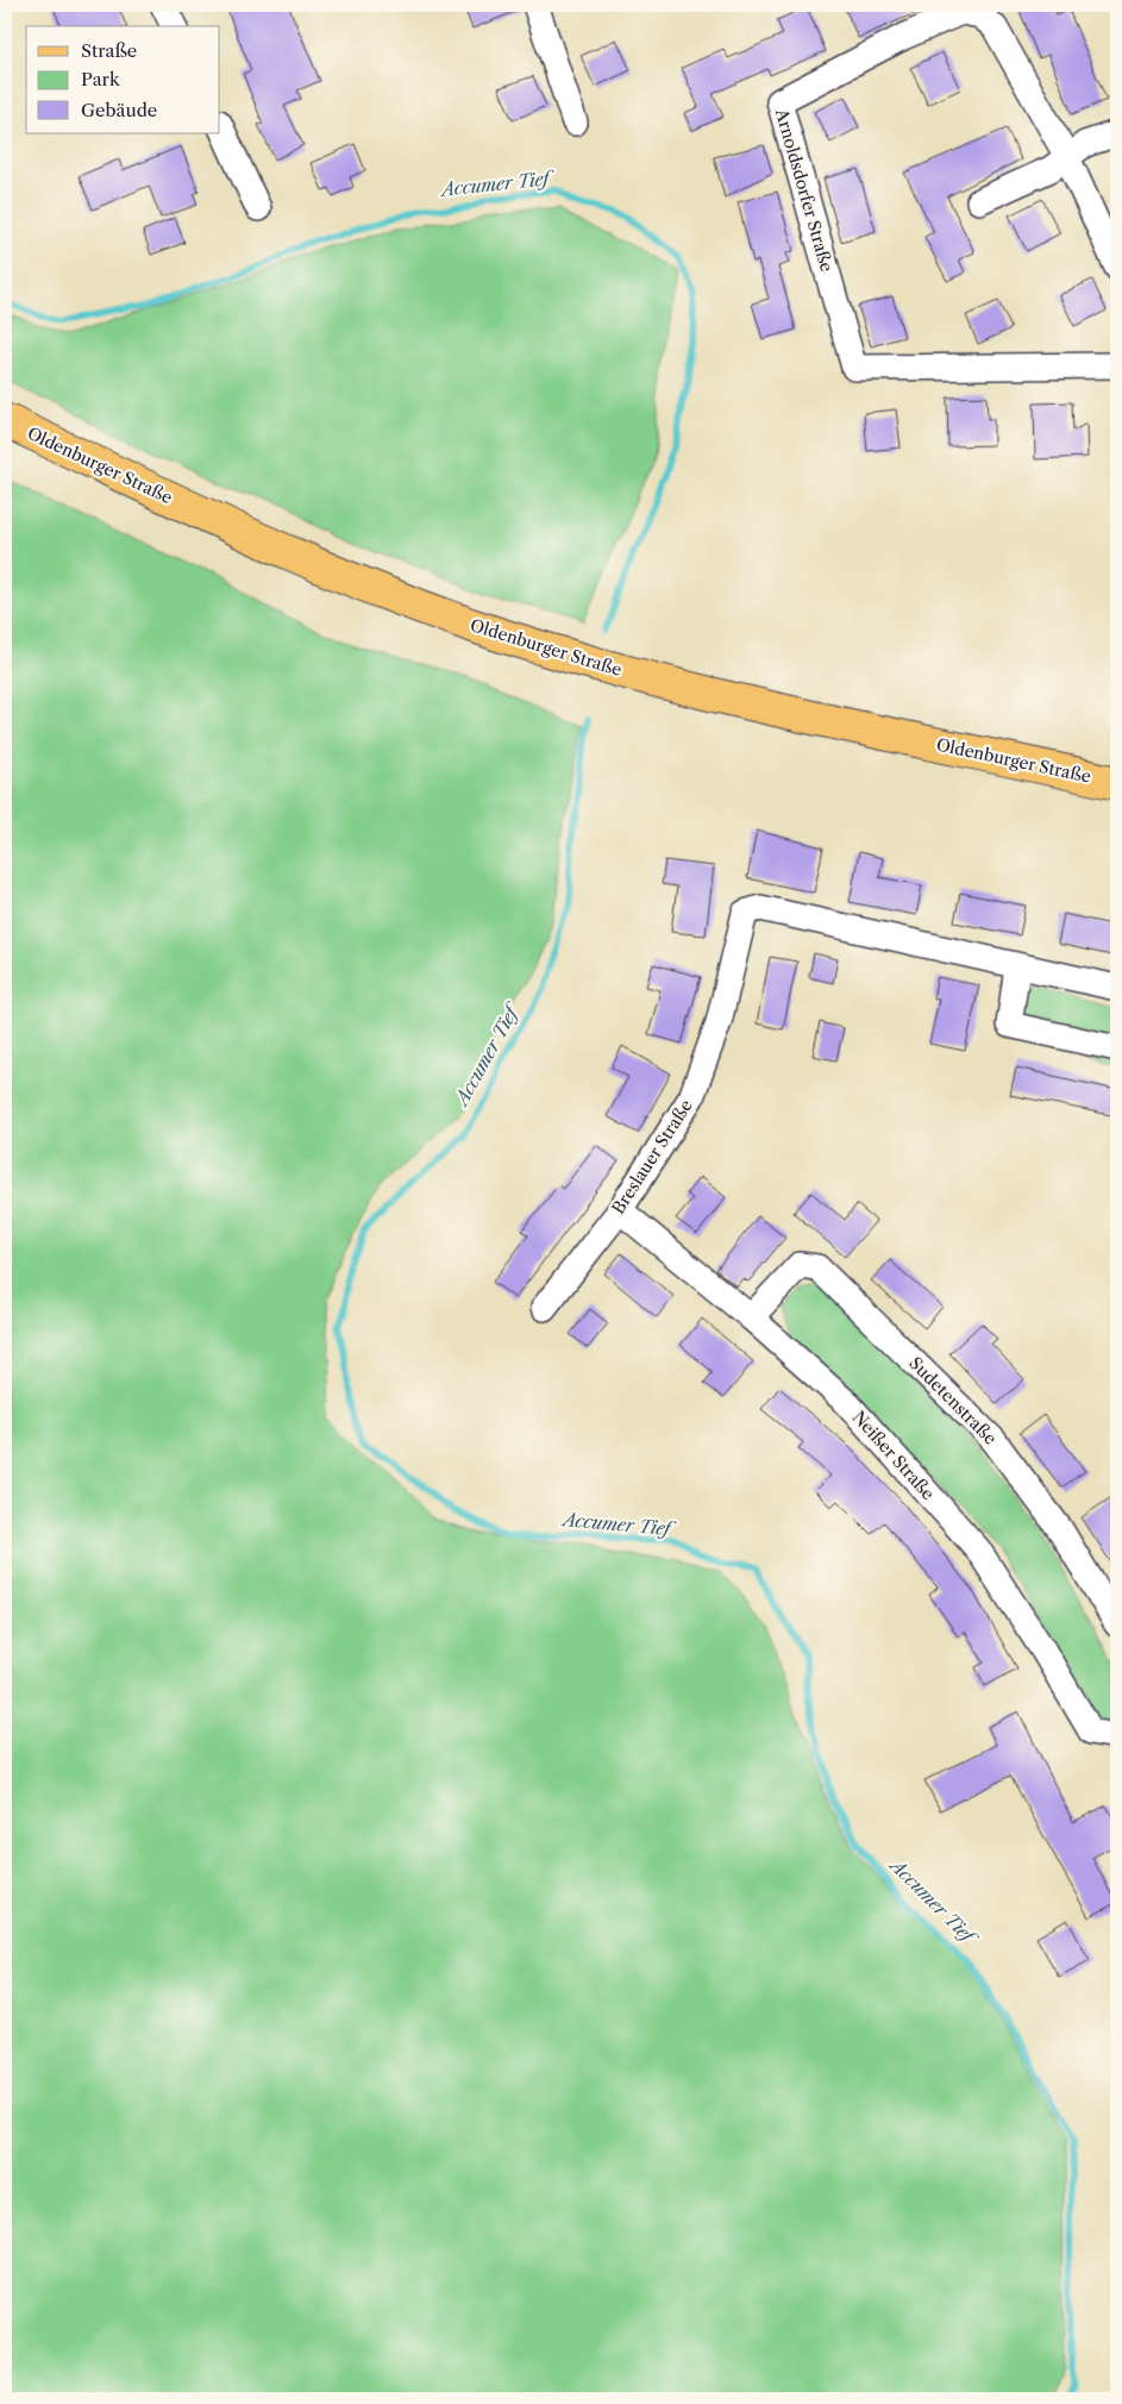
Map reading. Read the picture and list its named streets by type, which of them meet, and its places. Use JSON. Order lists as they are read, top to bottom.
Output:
{
  "streets": {
    "main road": ["Oldenburger Straße"],
    "street": [
      "Arnoldsdorfer Straße",
      "Breslauer Straße",
      "Sudetenstraße",
      "Neißer Straße"
    ]
  },
  "crossings": [
    ["Breslauer Straße", "Neißer Straße"],
    ["Sudetenstraße", "Neißer Straße"]
  ],
  "water": ["Accumer Tief"],
  "legend": ["Straße", "Park", "Gebäude"]
}
